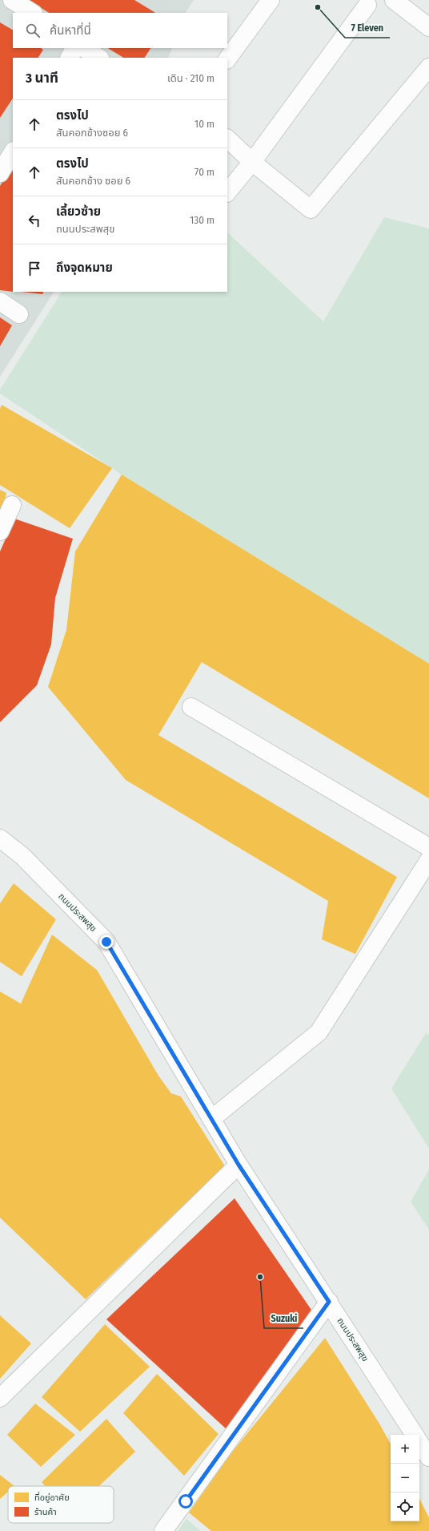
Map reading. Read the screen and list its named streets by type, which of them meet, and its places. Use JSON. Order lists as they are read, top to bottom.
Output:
{
  "streets": {
    "street": ["ถนนประสพสุข"]
  },
  "places": ["7 Eleven", "Suzuki"],
  "legend": ["ที่อยู่อาศัย", "ร้านค้า"],
  "page": {
    "search": "ค้นหาที่นี่",
    "heading": ["3 นาที", "เดิน · 210 m"],
    "list": [
      ["ตรงไป", "สันคอกช้างซอย 6", "10 m"],
      ["ตรงไป", "สันคอกช้าง ซอย 6", "70 m"],
      ["เลี้ยวซ้าย", "ถนนประสพสุข", "130 m"],
      "ถึงจุดหมาย"
    ],
    "map_buttons": ["+", "−"]
  }
}
